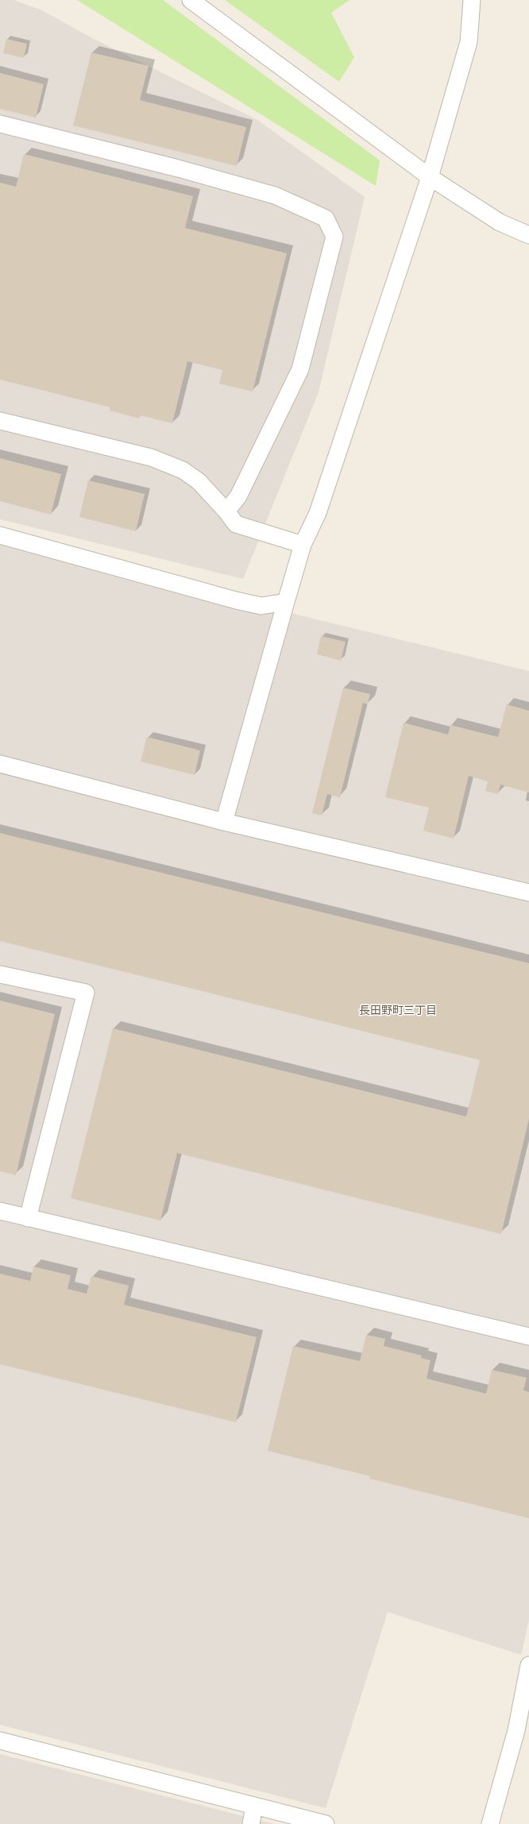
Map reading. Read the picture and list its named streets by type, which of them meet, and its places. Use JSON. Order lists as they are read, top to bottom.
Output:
{
  "districts": ["長田野町三丁目"]
}
